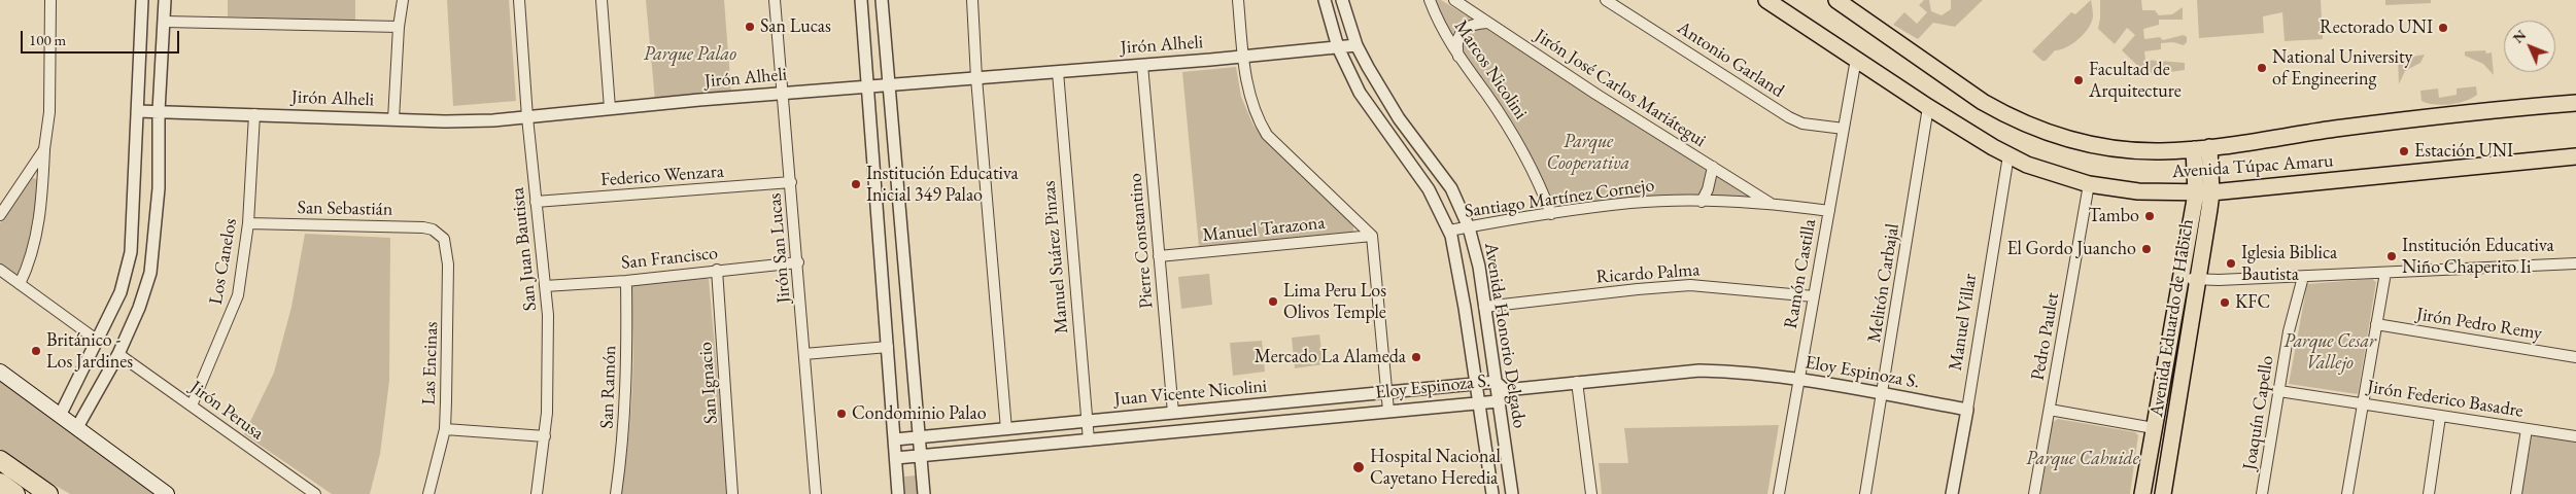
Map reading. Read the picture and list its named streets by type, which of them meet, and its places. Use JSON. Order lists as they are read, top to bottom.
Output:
{
  "streets": {
    "main road": ["Avenida Túpac Amaru", "Avenida Eduardo de Habich"],
    "street": [
      "Jirón Alheli",
      "Antonio Garland",
      "Marcos Nicolini",
      "Jirón José Carlos Mariátegui",
      "Federico Wenzara",
      "Santiago Martínez Cornejo",
      "San Sebastián",
      "Manuel Tarazona",
      "Pierre Constantino",
      "Jirón San Lucas",
      "San Juan Bautista",
      "Manuel Suárez Pinzas",
      "San Francisco",
      "Los Canelos",
      "Ricardo Palma",
      "Ramón Castilla",
      "Melitón Carbajal",
      "Manuel Villar",
      "Jirón Pedro Remy",
      "Avenida Honorio Delgado",
      "Pedro Paulet",
      "Las Encinas",
      "Eloy Espinoza S.",
      "San Ignacio",
      "San Ramón",
      "Juan Vicente Nicolini",
      "Jirón Federico Basadre",
      "Jirón Perusa",
      "Joaquín Capello"
    ]
  },
  "crossings": [
    ["Jirón Alheli", "Pierre Constantino"],
    ["Jirón Alheli", "Jirón San Lucas"],
    ["Jirón Alheli", "San Juan Bautista"],
    ["Jirón Alheli", "Manuel Suárez Pinzas"],
    ["Jirón Alheli", "Los Canelos"],
    ["Jirón Alheli", "Avenida Honorio Delgado"],
    ["Antonio Garland", "Ramón Castilla"],
    ["Marcos Nicolini", "Santiago Martínez Cornejo"],
    ["Jirón José Carlos Mariátegui", "Santiago Martínez Cornejo"],
    ["Avenida Túpac Amaru", "Ramón Castilla"],
    ["Avenida Túpac Amaru", "Melitón Carbajal"],
    ["Avenida Túpac Amaru", "Avenida Eduardo de Habich"],
    ["Avenida Túpac Amaru", "Manuel Villar"],
    ["Avenida Túpac Amaru", "Pedro Paulet"],
    ["Federico Wenzara", "Jirón San Lucas"],
    ["Federico Wenzara", "San Juan Bautista"],
    ["Santiago Martínez Cornejo", "Ramón Castilla"],
    ["Santiago Martínez Cornejo", "Avenida Honorio Delgado"],
    ["San Sebastián", "Los Canelos"],
    ["San Sebastián", "Las Encinas"],
    ["Manuel Tarazona", "Pierre Constantino"],
    ["Pierre Constantino", "Juan Vicente Nicolini"],
    ["Jirón San Lucas", "San Francisco"],
    ["San Juan Bautista", "San Francisco"],
    ["Manuel Suárez Pinzas", "Eloy Espinoza S."],
    ["Manuel Suárez Pinzas", "Juan Vicente Nicolini"],
    ["San Francisco", "San Ignacio"],
    ["San Francisco", "San Ramón"],
    ["Los Canelos", "Jirón Perusa"],
    ["Ricardo Palma", "Ramón Castilla"],
    ["Ricardo Palma", "Avenida Honorio Delgado"],
    ["Ramón Castilla", "Eloy Espinoza S."],
    ["Melitón Carbajal", "Eloy Espinoza S."],
    ["Manuel Villar", "Eloy Espinoza S."],
    ["Avenida Honorio Delgado", "Eloy Espinoza S."],
    ["Avenida Honorio Delgado", "Juan Vicente Nicolini"],
    ["Eloy Espinoza S.", "Juan Vicente Nicolini"],
    ["Jirón Federico Basadre", "Joaquín Capello"]
  ],
  "parks": [
    "Parque Palao",
    "Parque Cooperativa",
    "Parque Cesar Vallejo",
    "Parque Cahuide"
  ],
  "places": [
    "San Lucas",
    "Rectorado UNI",
    "National University of Engineering",
    "Facultad de Arquitecture",
    "Estación UNI",
    "Institución Educativa Inicial 349 Palao",
    "Tambo",
    "El Gordo Juancho",
    "Institución Educativa Niño Chaperito Ii",
    "Iglesia Biblica Bautista",
    "Lima Peru Los Olivos Temple",
    "KFC",
    "Británico - Los Jardines",
    "Mercado La Alameda",
    "Condominio Palao",
    "Hospital Nacional Cayetano Heredia"
  ],
  "scale_bar": "100 m",
  "north": "top left"
}
